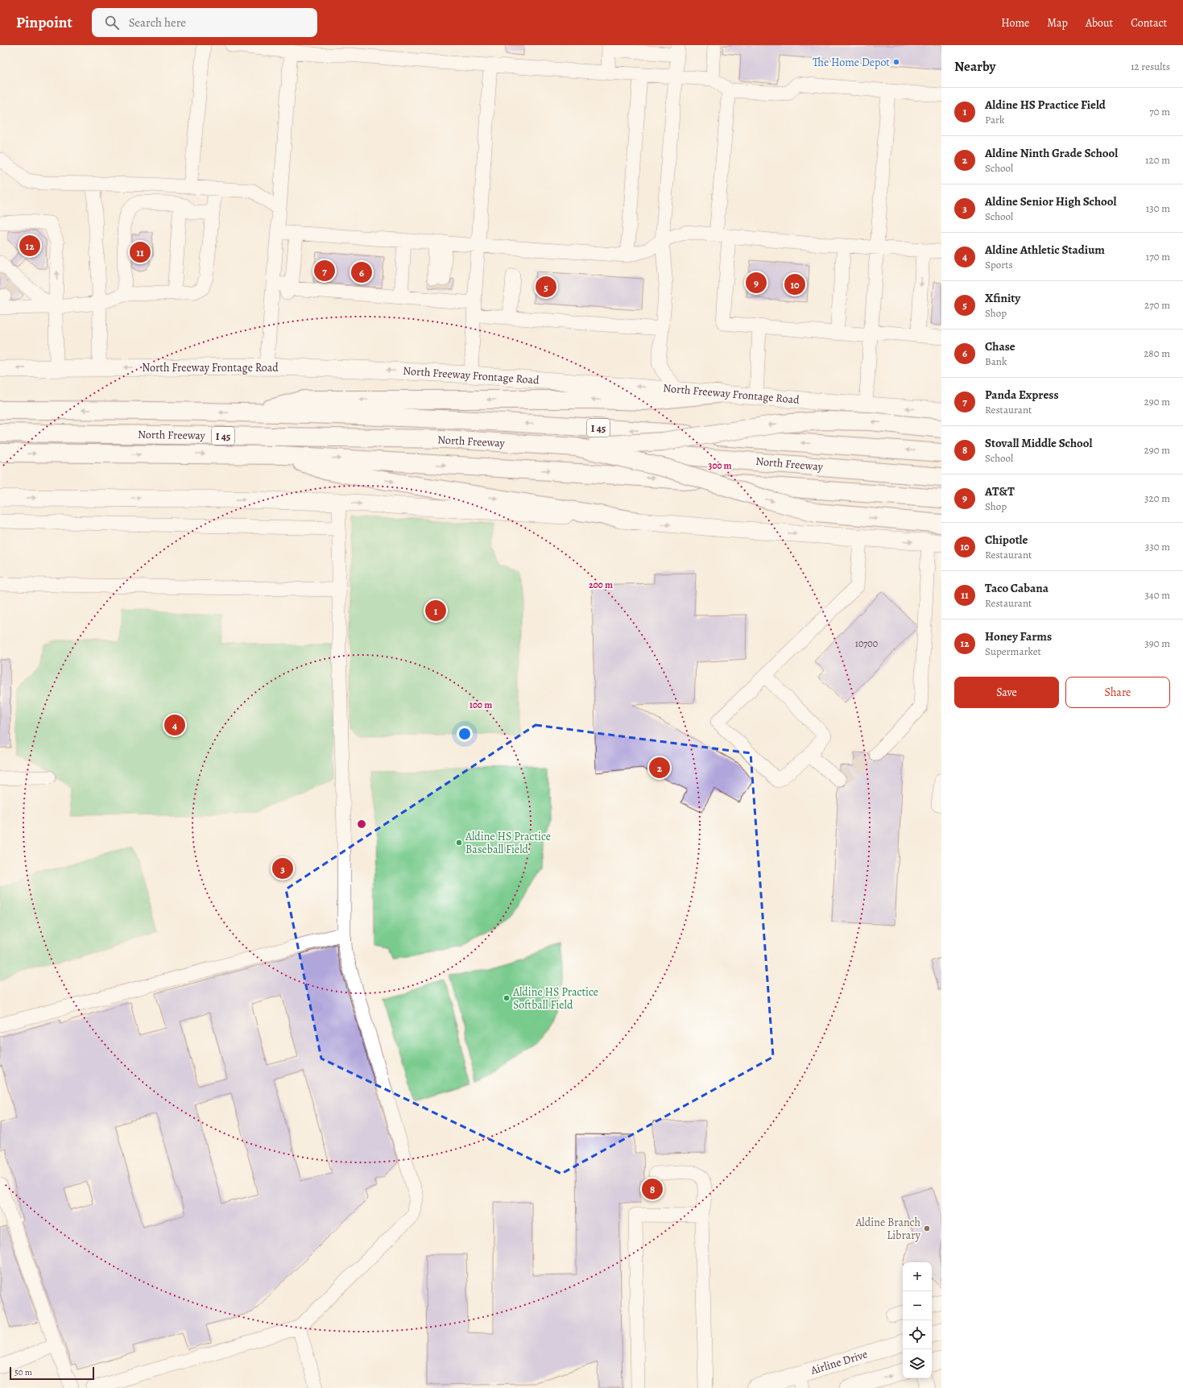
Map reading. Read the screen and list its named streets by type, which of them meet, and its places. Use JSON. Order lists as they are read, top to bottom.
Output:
{
  "streets": {
    "highway": ["I 45", "North Freeway"],
    "main road": ["North Freeway Frontage Road", "Airline Drive"]
  },
  "places": [
    "The Home Depot",
    "Aldine HS Practice Baseball Field",
    "Aldine HS Practice Softball Field",
    "Aldine Branch Library"
  ],
  "house_numbers": ["10700"],
  "scale_bar": "50 m",
  "page": {
    "header": "Pinpoint",
    "search": "Search here",
    "nav": [
      "Home",
      "Map",
      "About",
      "Contact"
    ],
    "heading": ["Nearby", "12 results"],
    "list": [
      {
        "mark": "1",
        "name": "Aldine HS Practice Field",
        "note": "Park",
        "value": "70 m"
      },
      {
        "mark": "2",
        "name": "Aldine Ninth Grade School",
        "note": "School",
        "value": "120 m"
      },
      {
        "mark": "3",
        "name": "Aldine Senior High School",
        "note": "School",
        "value": "130 m"
      },
      {
        "mark": "4",
        "name": "Aldine Athletic Stadium",
        "note": "Sports",
        "value": "170 m"
      },
      {
        "mark": "5",
        "name": "Xfinity",
        "note": "Shop",
        "value": "270 m"
      },
      {
        "mark": "6",
        "name": "Chase",
        "note": "Bank",
        "value": "280 m"
      },
      {
        "mark": "7",
        "name": "Panda Express",
        "note": "Restaurant",
        "value": "290 m"
      },
      {
        "mark": "8",
        "name": "Stovall Middle School",
        "note": "School",
        "value": "290 m"
      },
      {
        "mark": "9",
        "name": "AT&T",
        "note": "Shop",
        "value": "320 m"
      },
      {
        "mark": "10",
        "name": "Chipotle",
        "note": "Restaurant",
        "value": "330 m"
      },
      {
        "mark": "11",
        "name": "Taco Cabana",
        "note": "Restaurant",
        "value": "340 m"
      },
      {
        "mark": "12",
        "name": "Honey Farms",
        "note": "Supermarket",
        "value": "390 m"
      }
    ],
    "pins": [
      "12",
      "11",
      "7",
      "6",
      "9",
      "10",
      "5",
      "1",
      "4",
      "2",
      "3",
      "8"
    ],
    "buttons": ["Save", "Share"],
    "map_buttons": ["+", "−"],
    "scale": "50 m"
  },
  "rings": ["300 m", "200 m", "100 m"]
}
